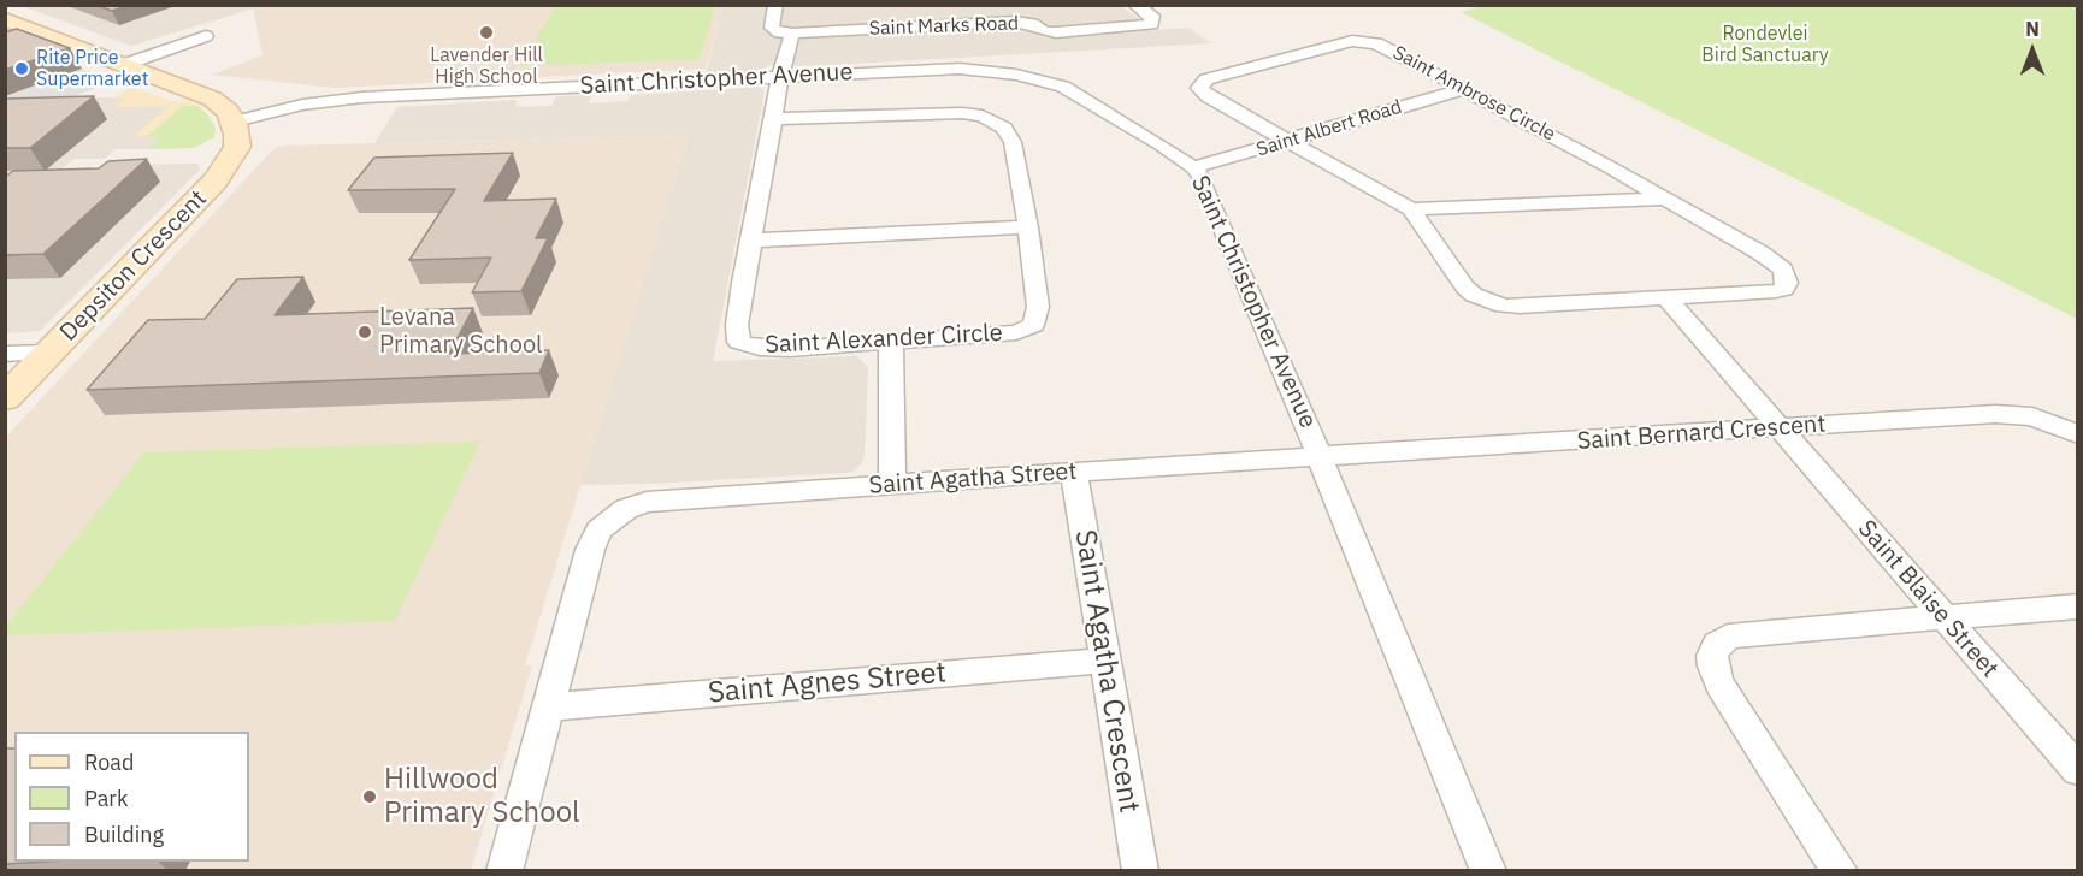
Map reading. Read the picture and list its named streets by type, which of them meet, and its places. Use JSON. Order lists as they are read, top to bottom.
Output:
{
  "streets": {
    "street": [
      "Saint Marks Road",
      "Saint Christopher Avenue",
      "Saint Ambrose Circle",
      "Saint Albert Road",
      "Depsiton Crescent",
      "Saint Alexander Circle",
      "Saint Bernard Crescent",
      "Saint Agatha Street",
      "Saint Blaise Street",
      "Saint Agatha Crescent",
      "Saint Agnes Street"
    ]
  },
  "crossings": [
    ["Saint Marks Road", "Saint Alexander Circle"],
    ["Saint Christopher Avenue", "Saint Albert Road"],
    ["Saint Christopher Avenue", "Depsiton Crescent"],
    ["Saint Christopher Avenue", "Saint Alexander Circle"],
    ["Saint Christopher Avenue", "Saint Bernard Crescent"],
    ["Saint Christopher Avenue", "Saint Agatha Street"],
    ["Saint Ambrose Circle", "Saint Albert Road"],
    ["Saint Bernard Crescent", "Saint Agatha Street"],
    ["Saint Bernard Crescent", "Saint Blaise Street"],
    ["Saint Agatha Street", "Saint Agatha Crescent"],
    ["Saint Agatha Street", "Saint Agnes Street"],
    ["Saint Agatha Crescent", "Saint Agnes Street"]
  ],
  "parks": ["Rondevlei Bird Sanctuary"],
  "places": [
    "Lavender Hill High School",
    "Rite Price Supermarket",
    "Levana Primary School",
    "Hillwood Primary School"
  ],
  "legend": ["Road", "Park", "Building"],
  "north": "top"
}
